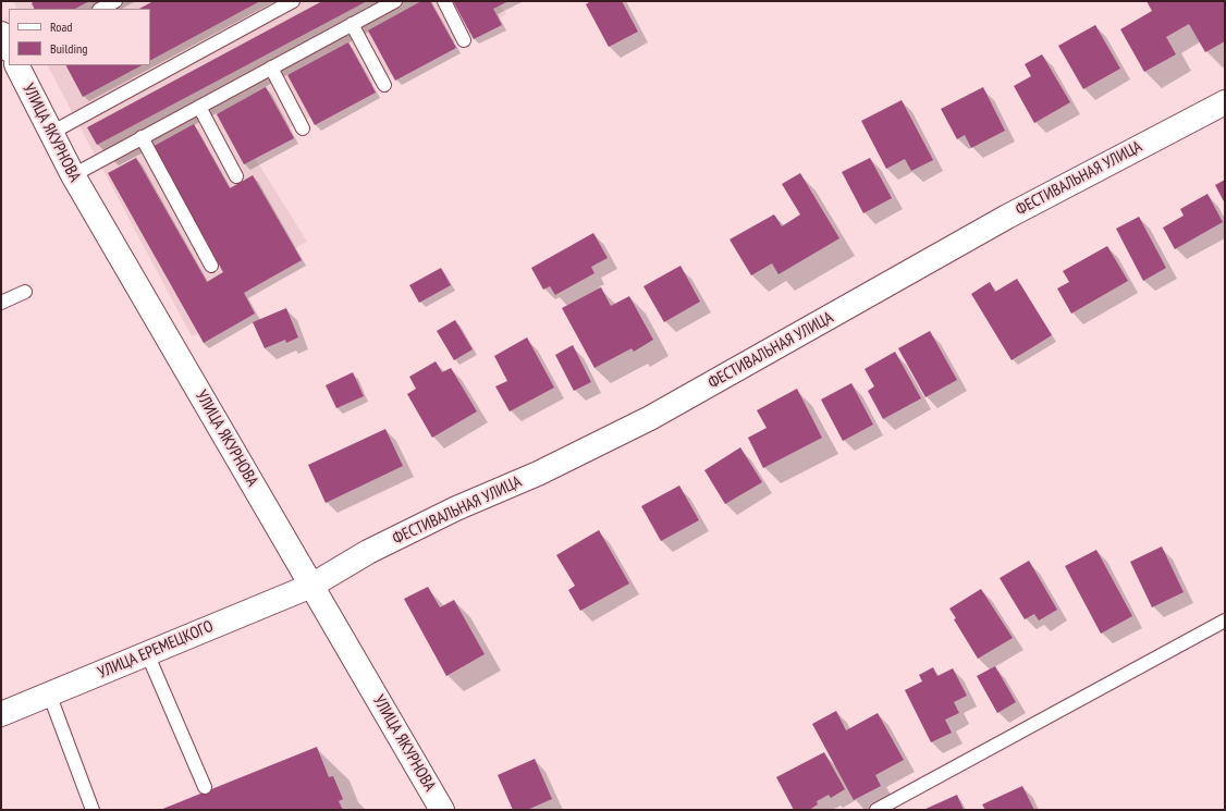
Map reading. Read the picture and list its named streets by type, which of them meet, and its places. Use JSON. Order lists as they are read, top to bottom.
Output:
{
  "streets": {
    "street": ["УЛИЦА ЯКУРНОВА", "ФЕСТИВАЛЬНАЯ УЛИЦА", "УЛИЦА ЕРЕМЕЦКОГО"]
  },
  "crossings": [
    ["УЛИЦА ЯКУРНОВА", "ФЕСТИВАЛЬНАЯ УЛИЦА"],
    ["УЛИЦА ЯКУРНОВА", "УЛИЦА ЕРЕМЕЦКОГО"],
    ["ФЕСТИВАЛЬНАЯ УЛИЦА", "УЛИЦА ЕРЕМЕЦКОГО"]
  ],
  "legend": ["Road", "Building"]
}
